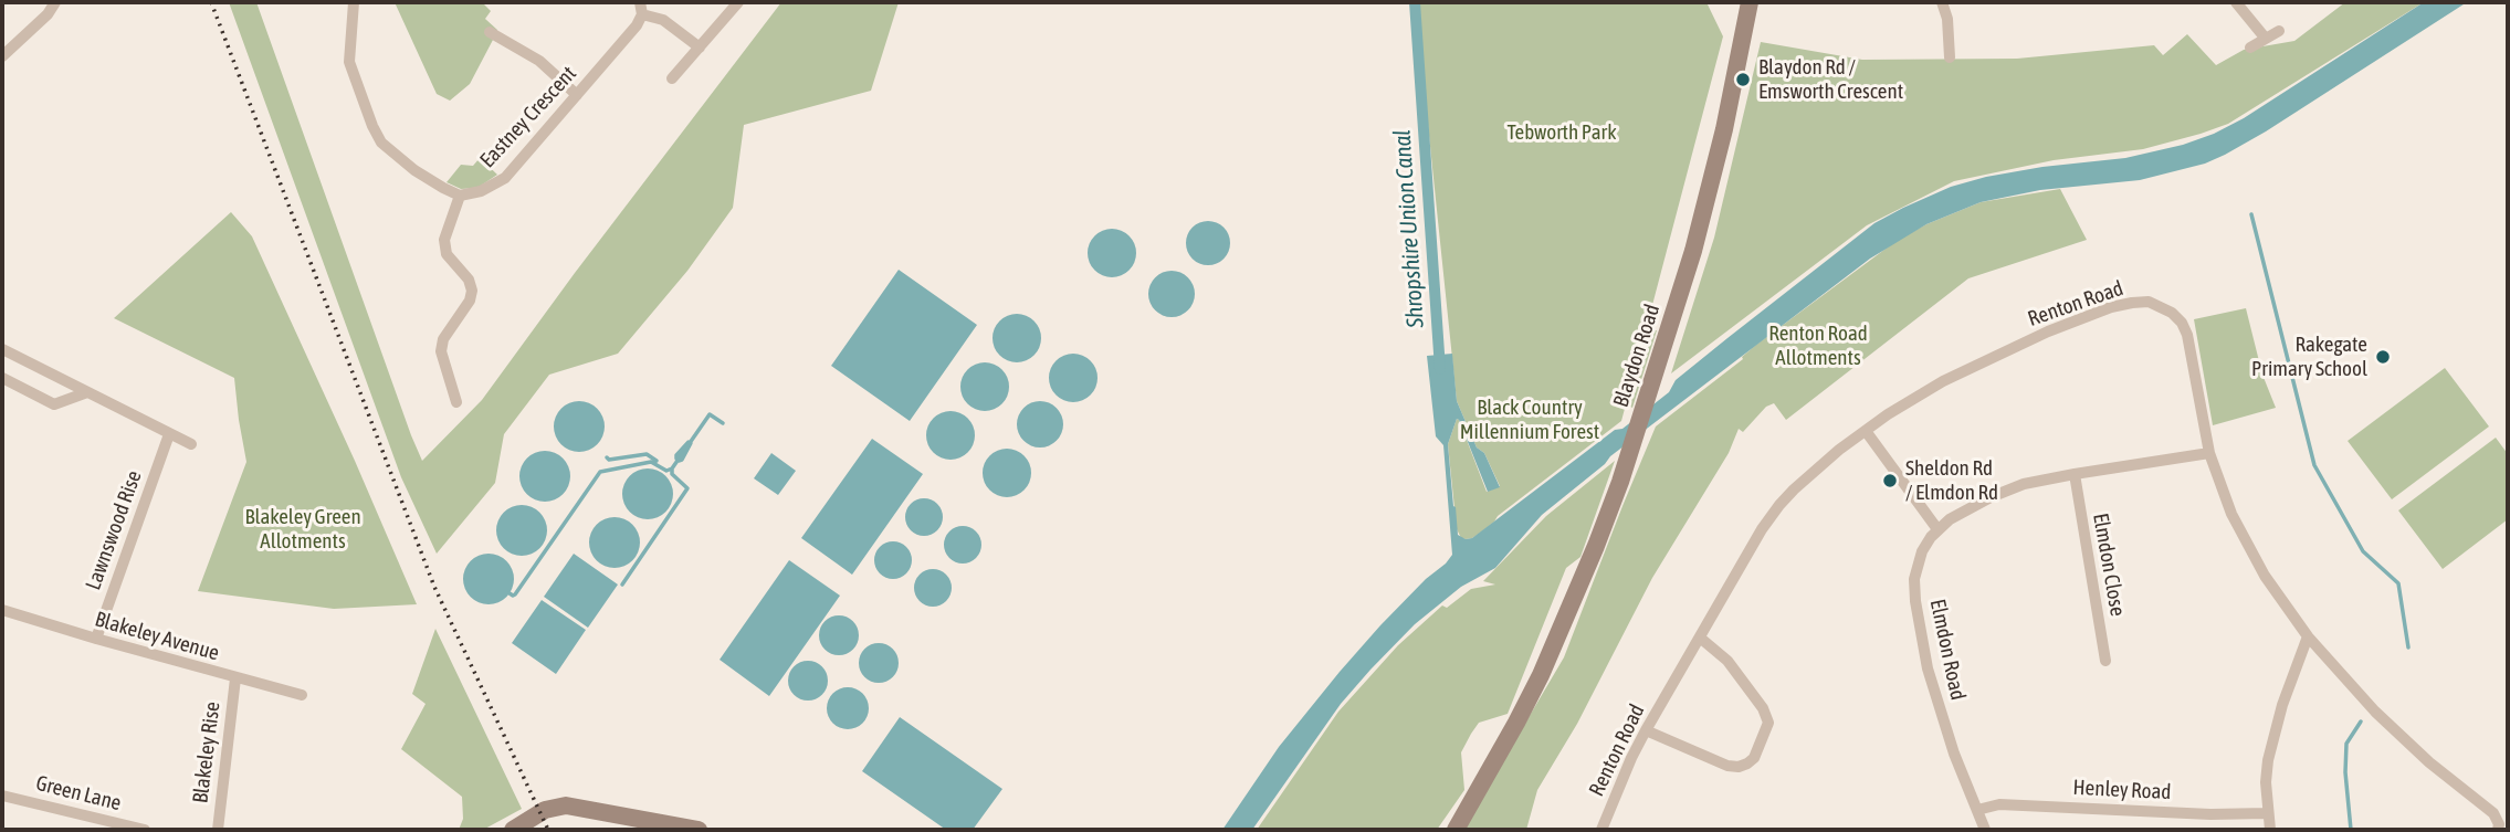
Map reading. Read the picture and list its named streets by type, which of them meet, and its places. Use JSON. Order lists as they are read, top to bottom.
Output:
{
  "streets": {
    "street": [
      "Eastney Crescent",
      "Renton Road",
      "Blaydon Road",
      "Lawnswood Rise",
      "Elmdon Close",
      "Blakeley Avenue",
      "Elmdon Road",
      "Blakeley Rise",
      "Henley Road",
      "Green Lane"
    ]
  },
  "crossings": [
    ["Renton Road", "Elmdon Road"],
    ["Lawnswood Rise", "Blakeley Avenue"],
    ["Elmdon Close", "Elmdon Road"],
    ["Blakeley Avenue", "Blakeley Rise"],
    ["Elmdon Road", "Henley Road"]
  ],
  "water": ["Shropshire Union Canal"],
  "parks": [
    "Tebworth Park",
    "Renton Road Allotments",
    "Black Country Millennium Forest",
    "Blakeley Green Allotments"
  ],
  "places": ["Blaydon Rd / Emsworth Crescent", "Rakegate Primary School", "Sheldon Rd / Elmdon Rd"]
}
